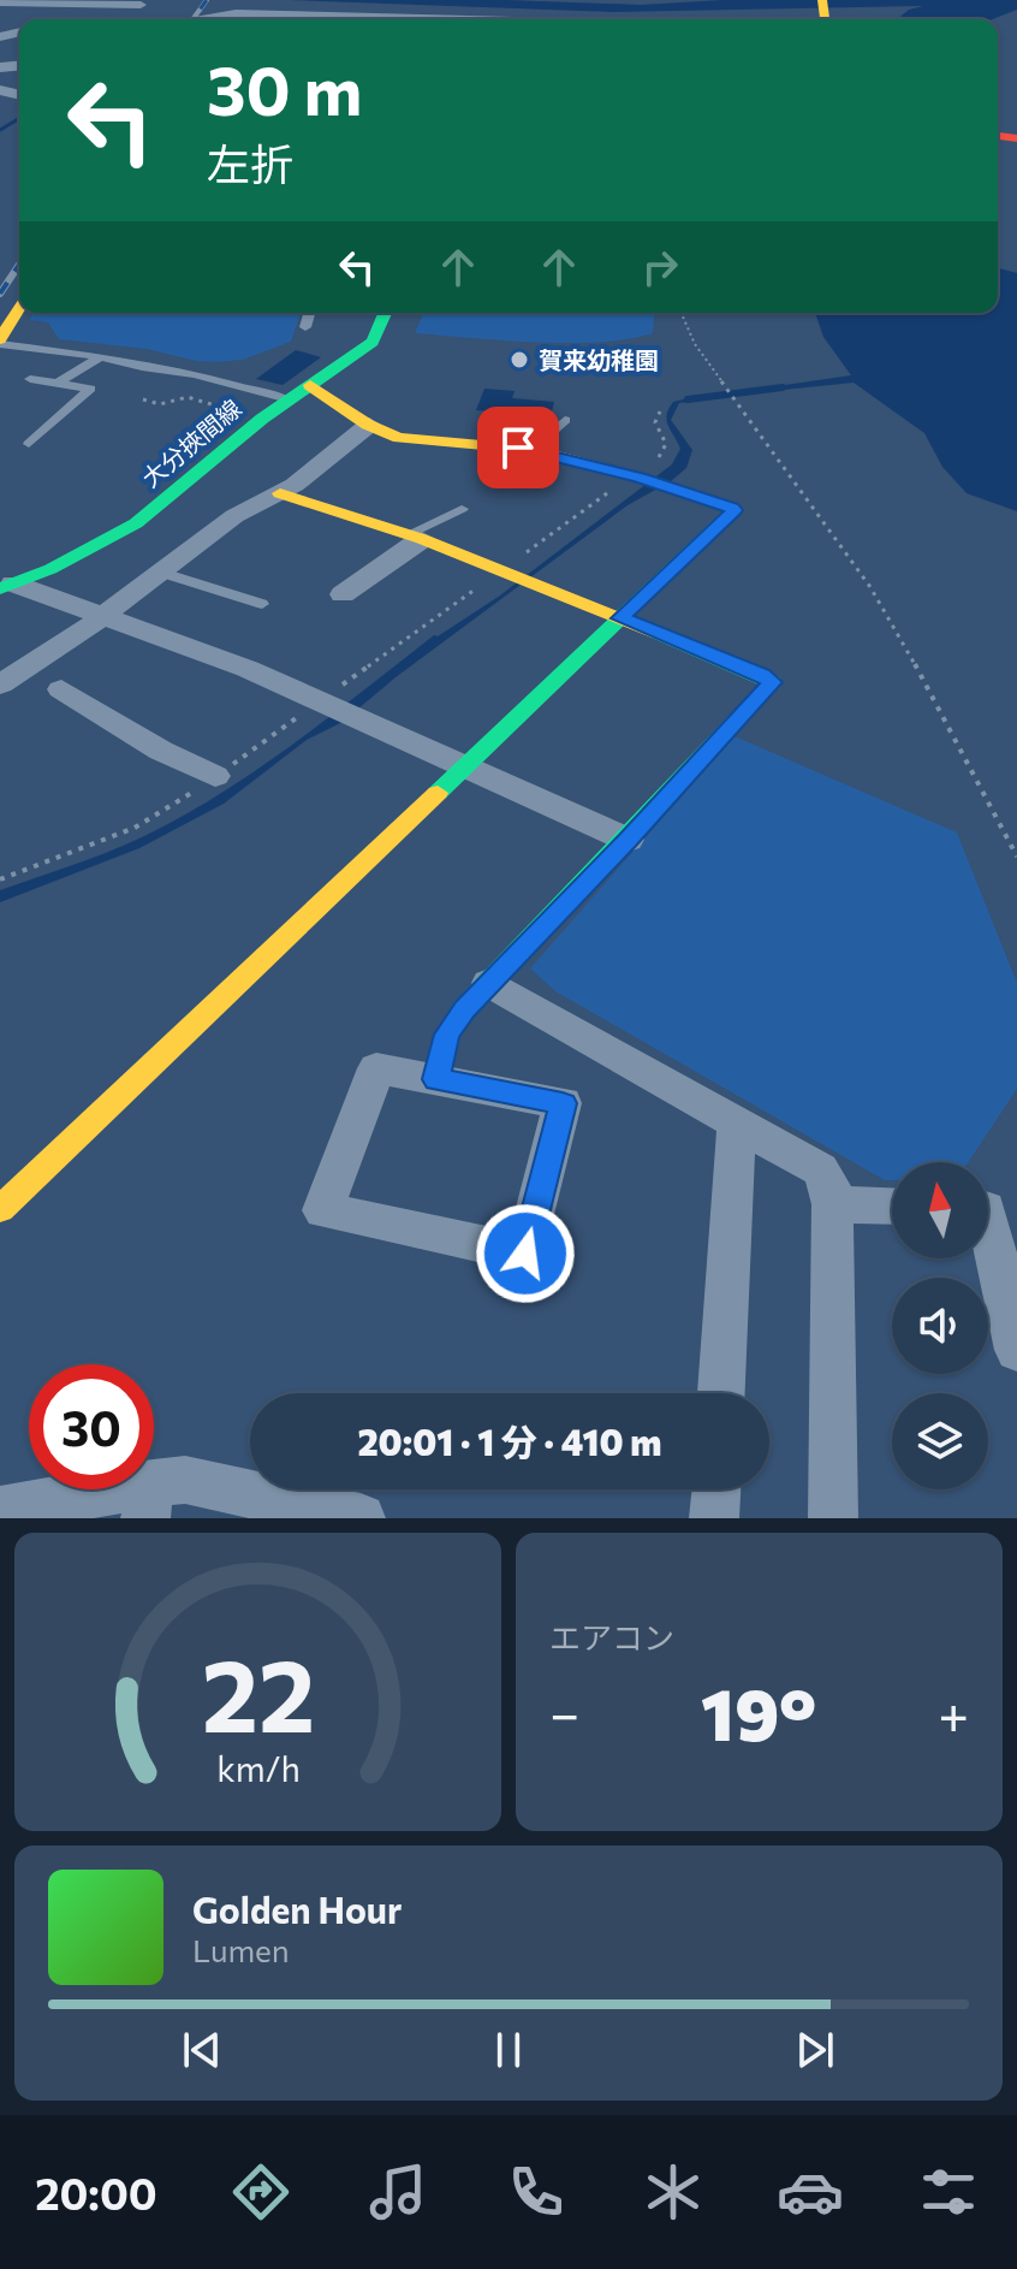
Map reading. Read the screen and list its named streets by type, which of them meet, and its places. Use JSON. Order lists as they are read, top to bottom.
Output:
{
  "streets": {
    "street": ["大分挾間線"]
  },
  "places": ["賀来幼稚園"],
  "north": "top",
  "page": {
    "turn": ["30 m", "左折"],
    "limit": "30",
    "trip": "20:01 · 1 分 · 410 m",
    "tile": "エアコン",
    "heat": ["−", "19°", "+"],
    "song": ["Golden Hour", "Lumen"],
    "tabs": "20:00",
    "gauge": ["22", "km/h"]
  }
}
